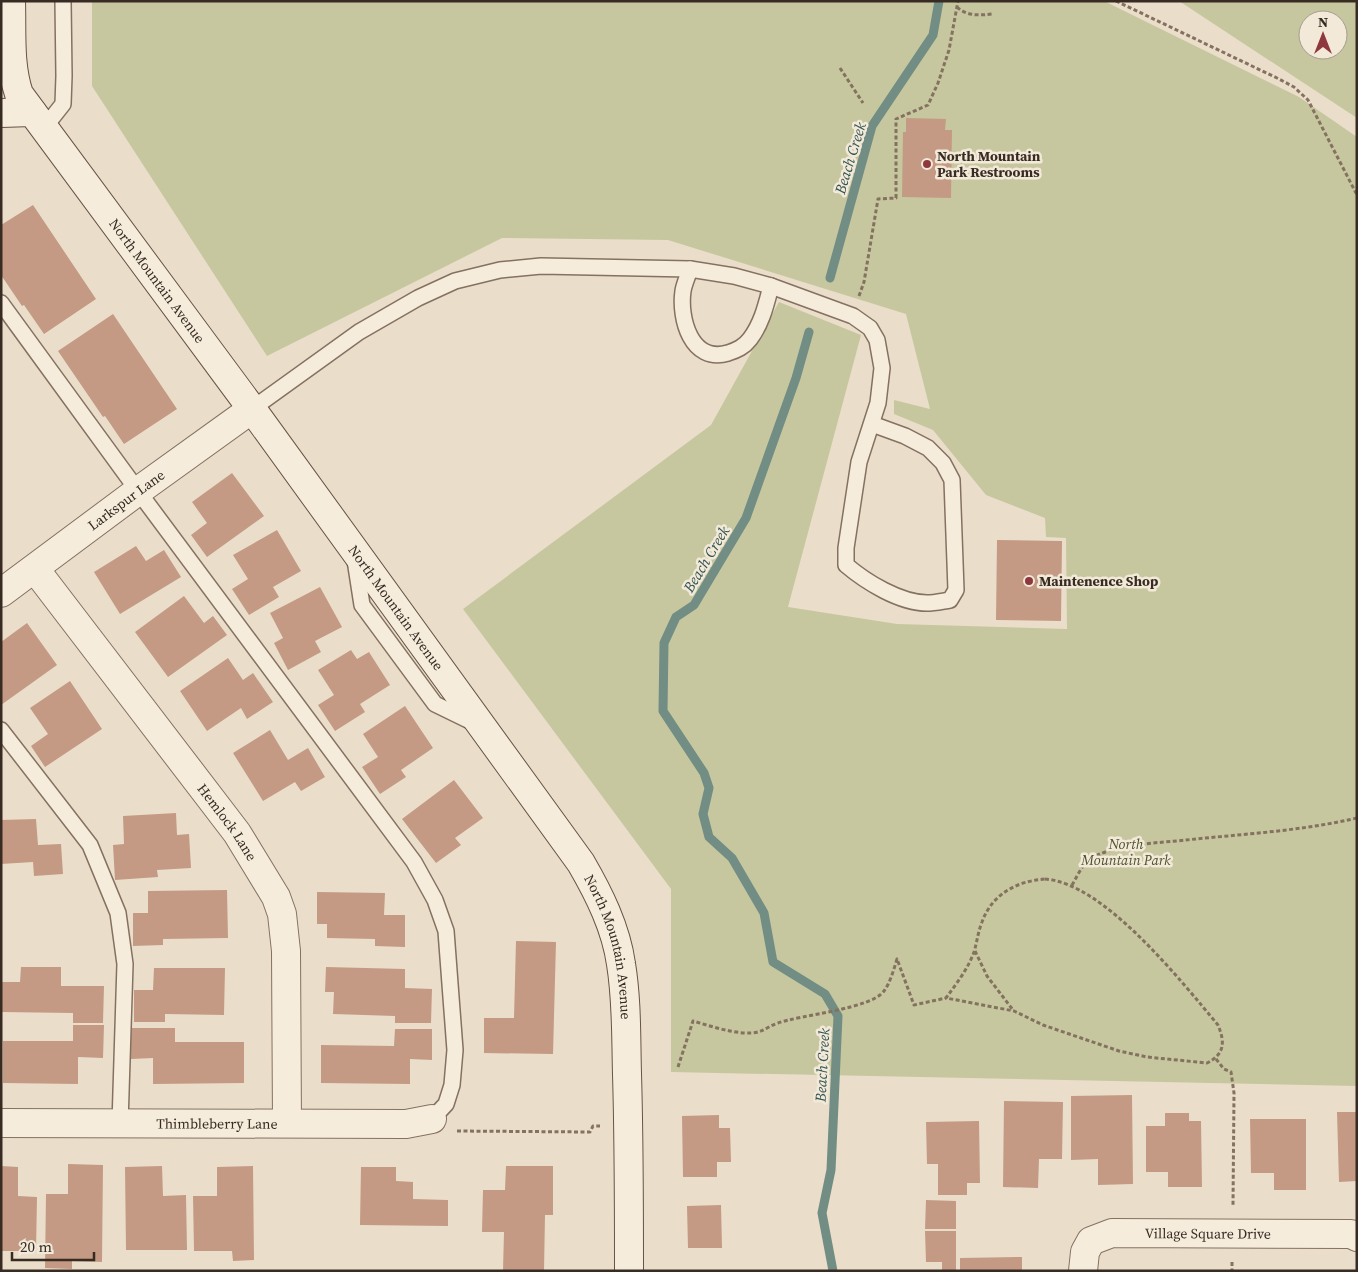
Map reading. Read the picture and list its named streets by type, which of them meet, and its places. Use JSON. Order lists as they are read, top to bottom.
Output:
{
  "streets": {
    "street": [
      "North Mountain Avenue",
      "Larkspur Lane",
      "Hemlock Lane",
      "Thimbleberry Lane",
      "Village Square Drive"
    ]
  },
  "crossings": [
    ["North Mountain Avenue", "Larkspur Lane"],
    ["Larkspur Lane", "Hemlock Lane"],
    ["Hemlock Lane", "Thimbleberry Lane"]
  ],
  "water": ["Beach Creek"],
  "parks": ["North Mountain Park"],
  "places": ["North Mountain Park Restrooms", "Maintenence Shop"],
  "scale_bar": "20 m",
  "north": "top"
}
